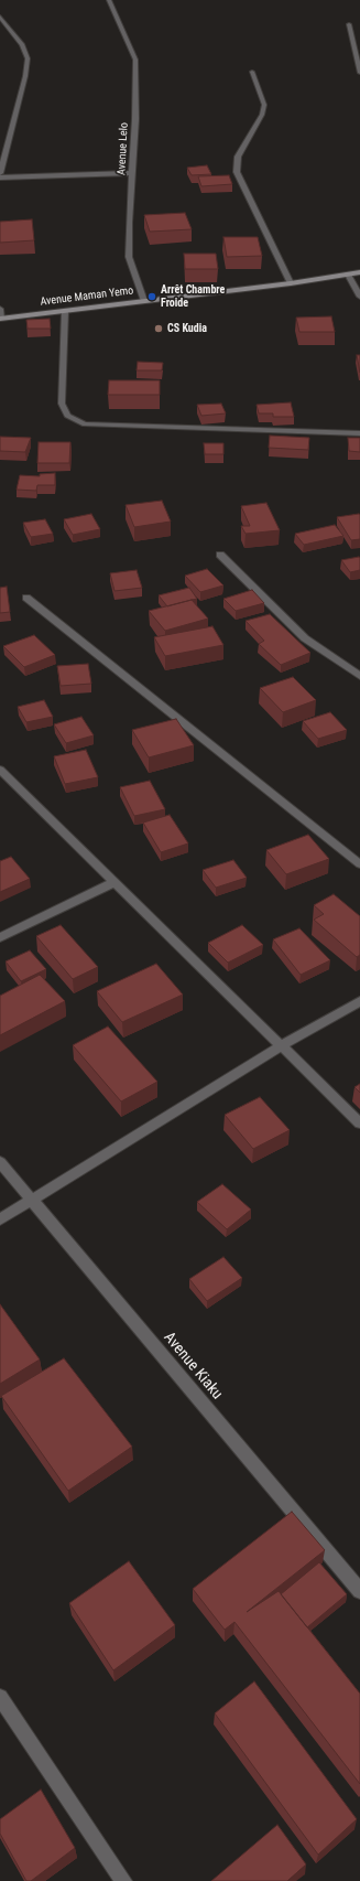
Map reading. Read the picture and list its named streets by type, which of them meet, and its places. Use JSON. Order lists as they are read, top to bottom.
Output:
{
  "streets": {
    "street": ["Avenue Lelo", "Avenue Maman Yemo", "Avenue Kiaku"]
  },
  "crossings": [
    ["Avenue Lelo", "Avenue Maman Yemo"]
  ],
  "places": ["Arrêt Chambre Froide", "CS Kudia"]
}
